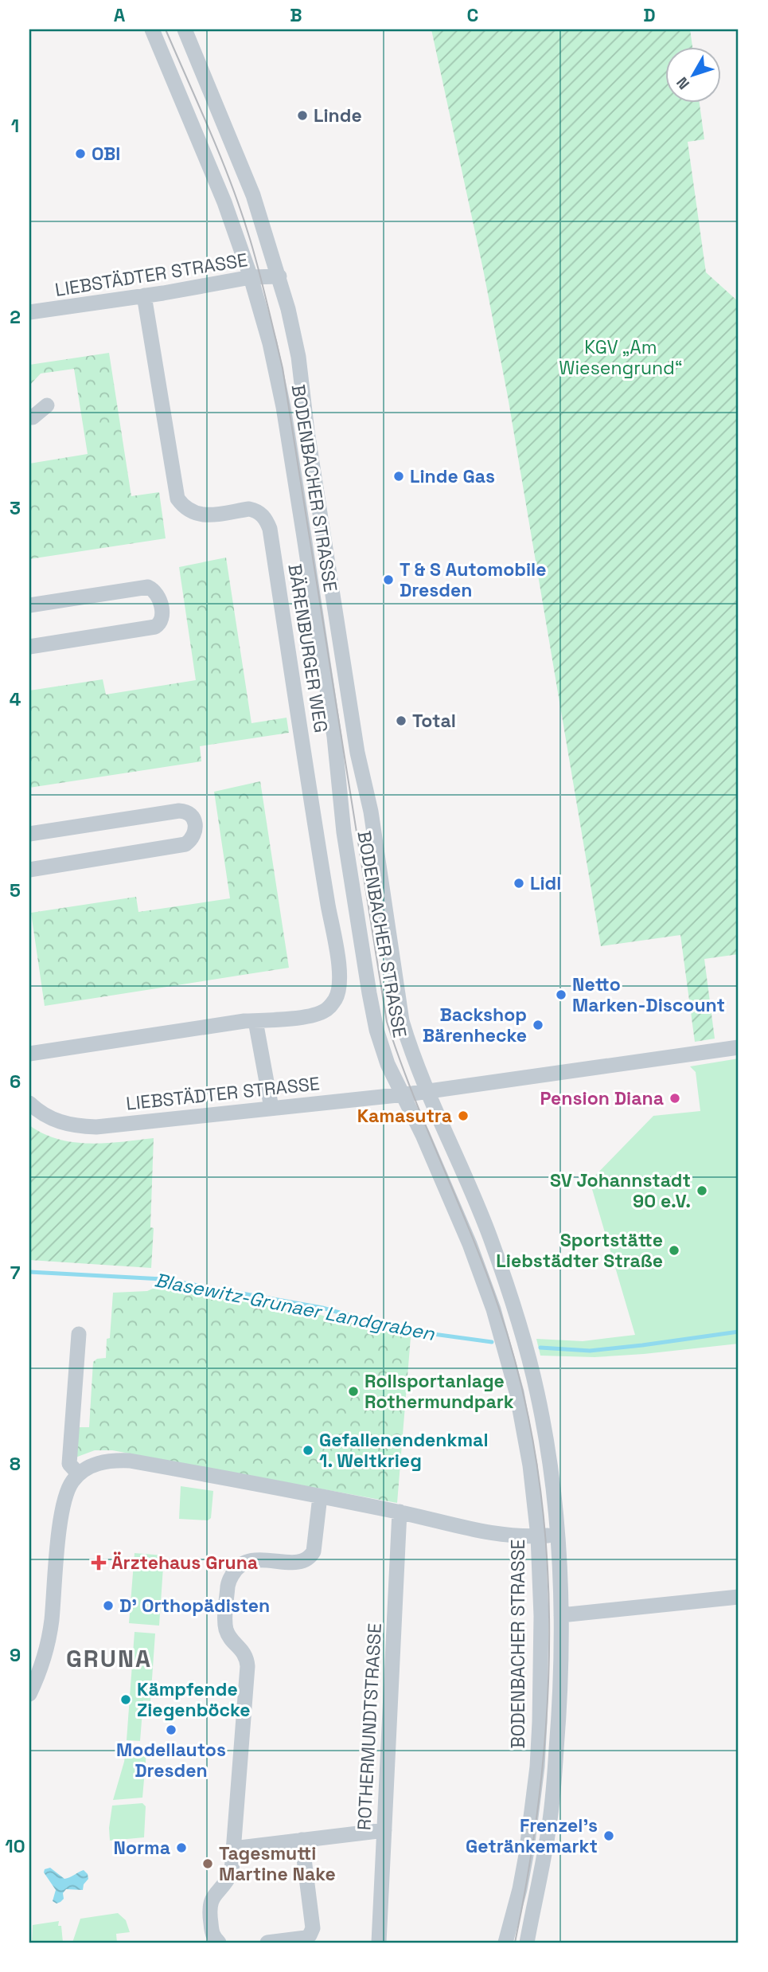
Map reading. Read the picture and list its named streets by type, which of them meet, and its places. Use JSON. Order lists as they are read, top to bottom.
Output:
{
  "streets": {
    "street": [
      "LIEBSTÄDTER STRASSE",
      "BODENBACHER STRASSE",
      "BÄRENBURGER WEG",
      "ROTHERMUNDTSTRASSE"
    ]
  },
  "crossings": [
    ["LIEBSTÄDTER STRASSE", "BODENBACHER STRASSE"],
    ["LIEBSTÄDTER STRASSE", "BÄRENBURGER WEG"]
  ],
  "districts": ["GRUNA"],
  "water": ["Blasewitz‐Grunaer Landgraben"],
  "parks": ["KGV „Am Wiesengrund“"],
  "places": {
    "other": [
      "Linde",
      "OBI",
      "Linde Gas",
      "T & S Automobile Dresden",
      "Total",
      "Lidl",
      "Netto Marken-Discount",
      "Backshop Bärenhecke",
      "Pension Diana",
      "Kamasutra",
      "SV Johannstadt 90 e.V.",
      "Sportstätte Liebstädter Straße",
      "Rollsportanlage Rothermundpark",
      "Gefallenendenkmal 1. Weltkrieg",
      "D' Orthopädisten",
      "Kämpfende Ziegenböcke",
      "Modellautos Dresden",
      "Frenzel's Getränkemarkt",
      "Norma",
      "Tagesmutti Martine Nake"
    ],
    "health": ["Ärztehaus Gruna"]
  },
  "north": "bottom left",
  "grid": {
    "columns": [
      "A",
      "B",
      "C",
      "D"
    ],
    "rows": [
      "1",
      "2",
      "3",
      "4",
      "5",
      "6",
      "7",
      "8",
      "9",
      "10"
    ]
  }
}
